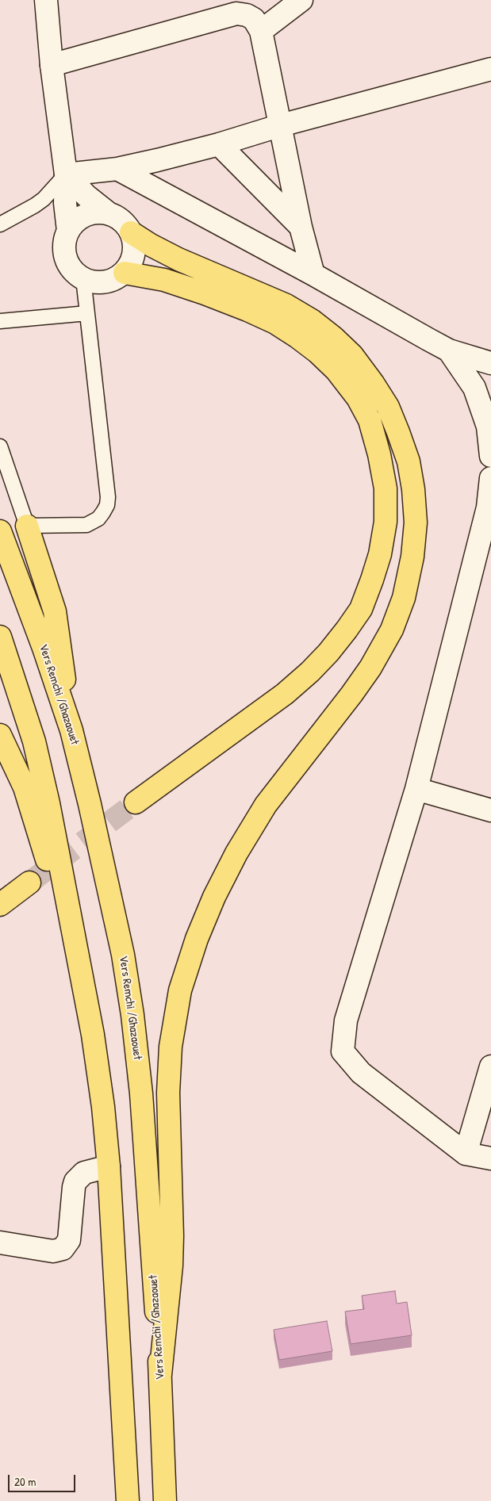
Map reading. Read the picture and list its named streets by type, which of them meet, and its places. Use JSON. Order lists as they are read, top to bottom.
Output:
{
  "streets": {
    "highway": ["Vers Remchi /Ghazaouet"]
  },
  "scale_bar": "20 m"
}
